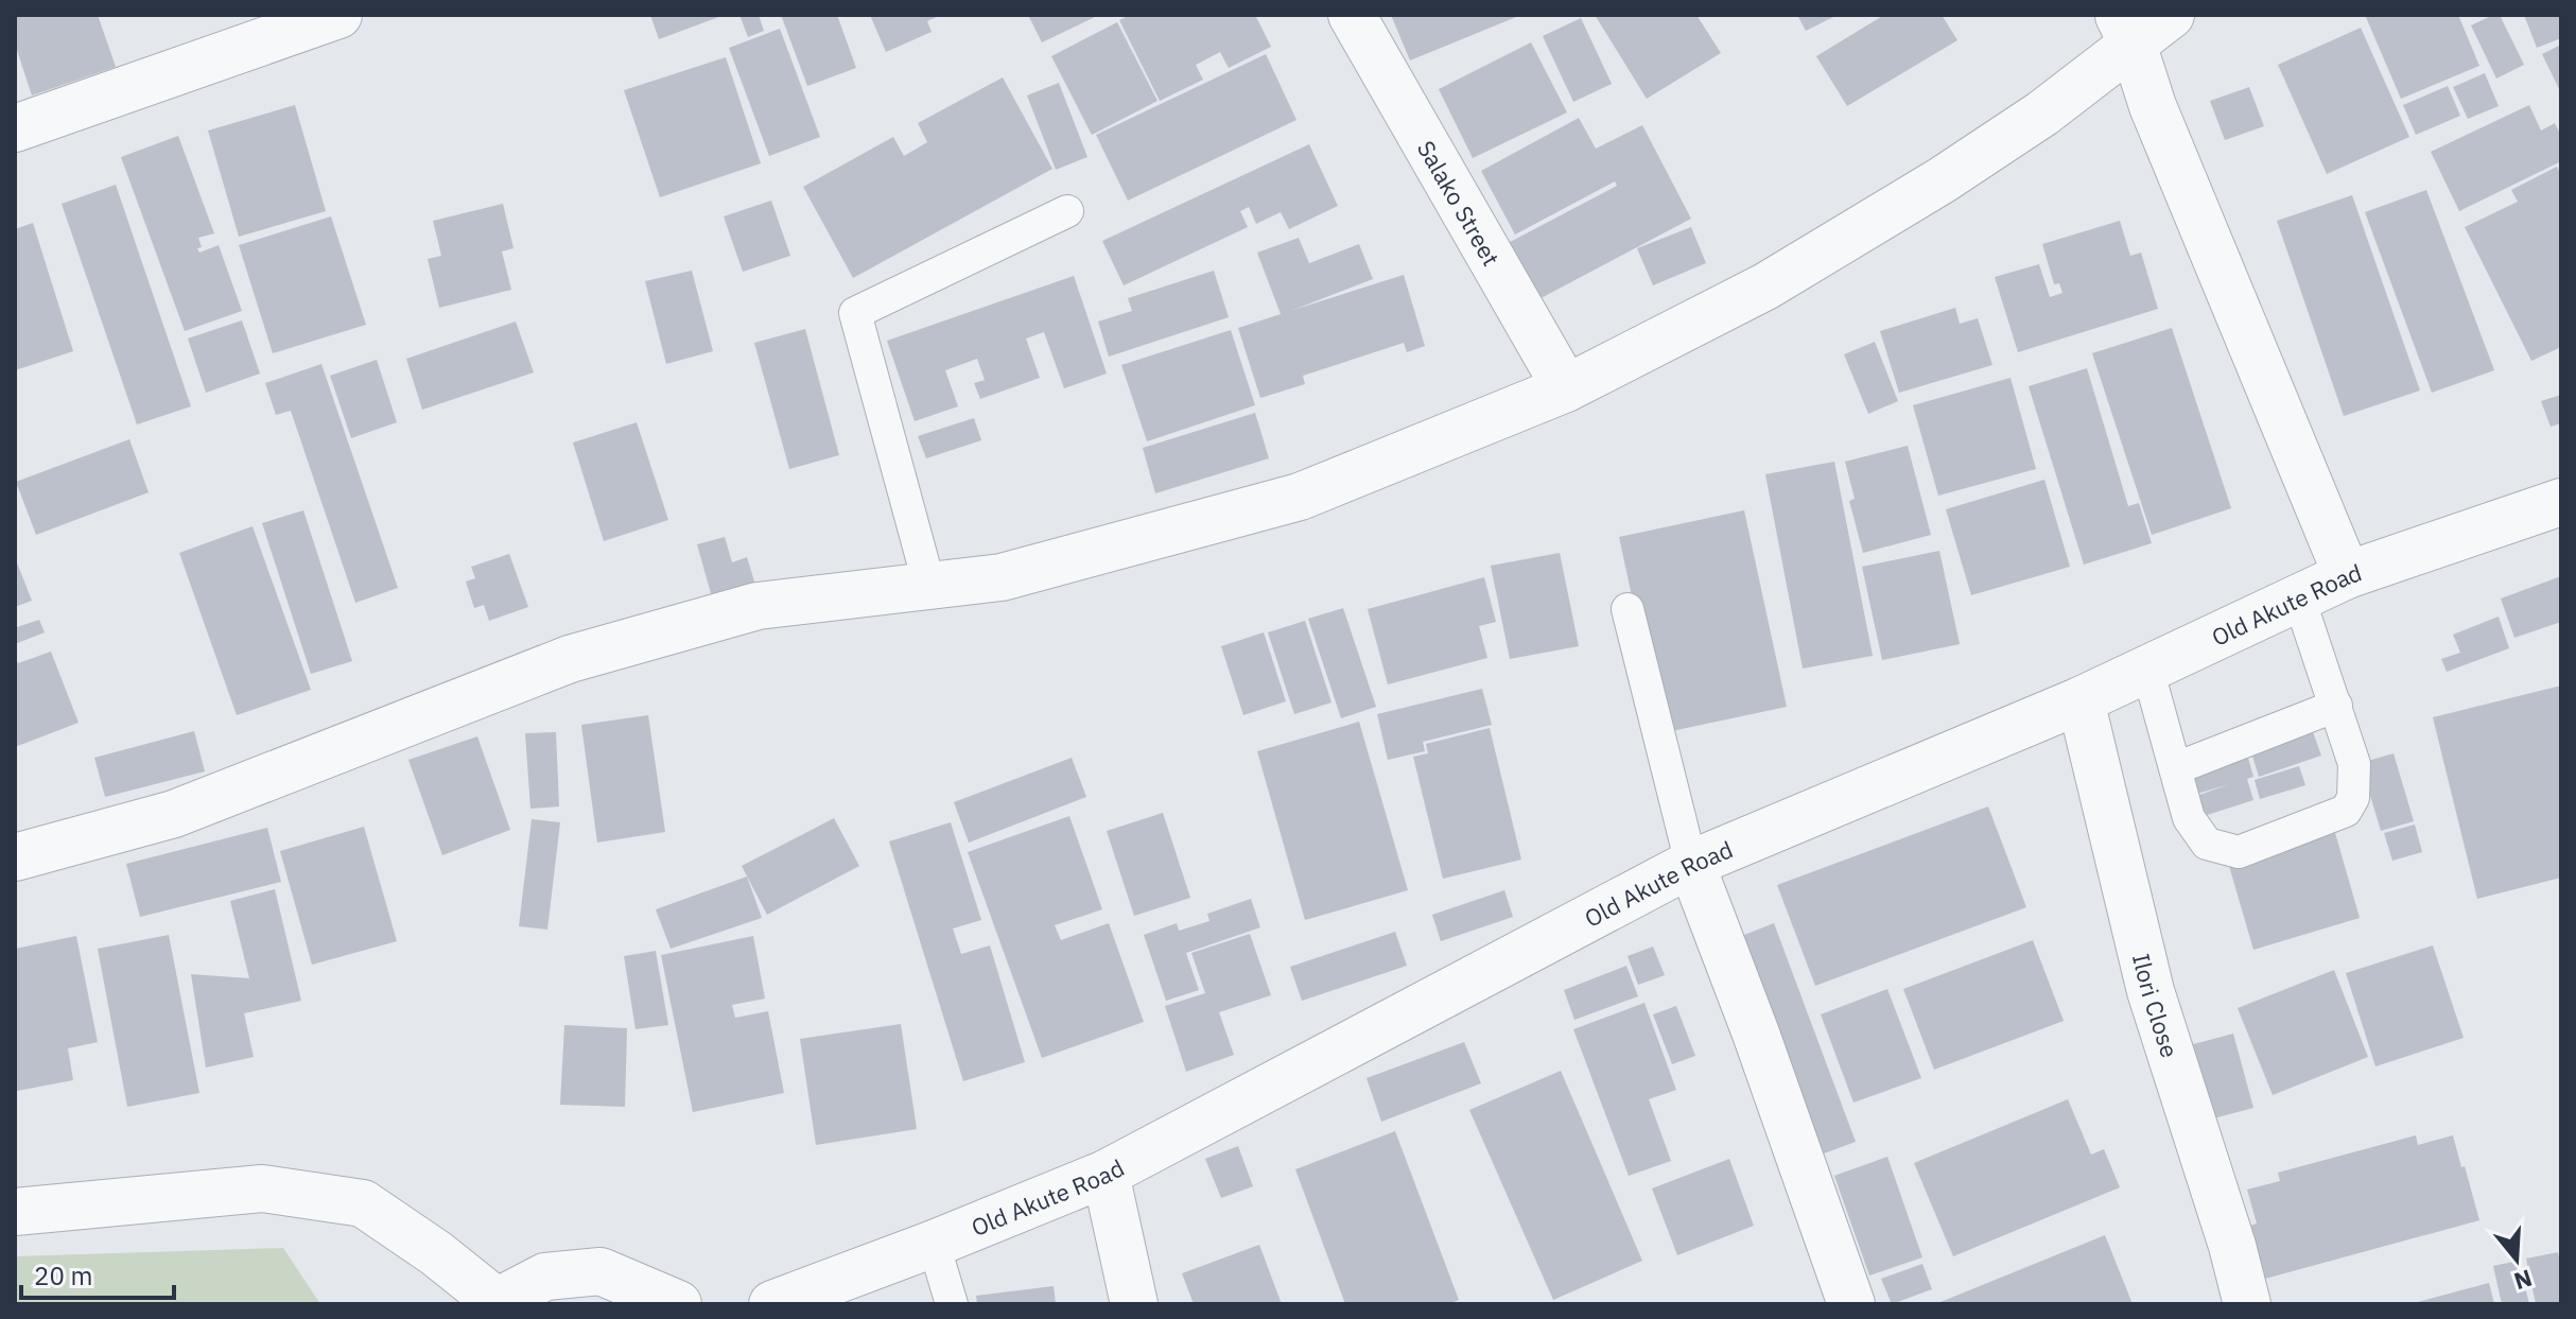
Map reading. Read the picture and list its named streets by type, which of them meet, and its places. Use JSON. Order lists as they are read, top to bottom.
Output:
{
  "streets": {
    "street": ["Salako Street", "Old Akute Road", "Ilori Close"]
  },
  "crossings": [
    ["Old Akute Road", "Ilori Close"]
  ],
  "scale_bar": "20 m",
  "north": "bottom"
}
